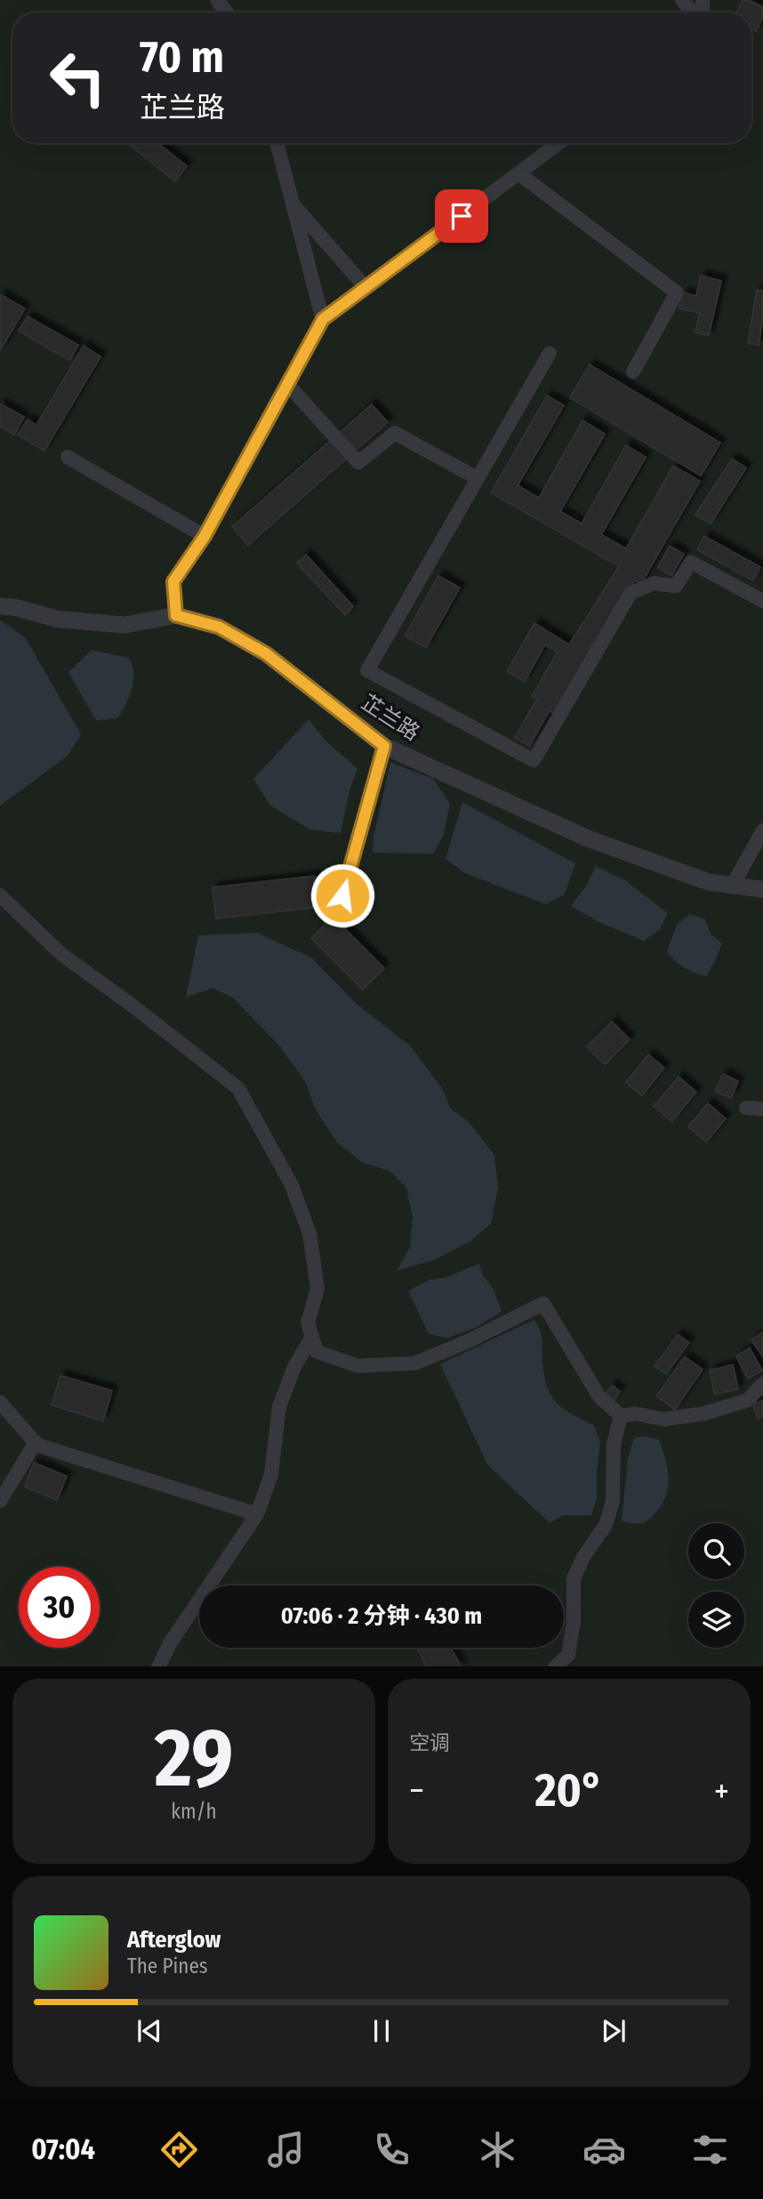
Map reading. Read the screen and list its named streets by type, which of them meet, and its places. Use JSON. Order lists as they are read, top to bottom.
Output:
{
  "streets": {
    "street": ["芷兰路"]
  },
  "page": {
    "turn": ["70 m", "芷兰路"],
    "limit": "30",
    "trip": "07:06 · 2 分钟 · 430 m",
    "tile": [
      ["29", "km/h"],
      "空调"
    ],
    "heat": ["−", "20°", "+"],
    "song": ["Afterglow", "The Pines"],
    "tabs": "07:04"
  }
}
